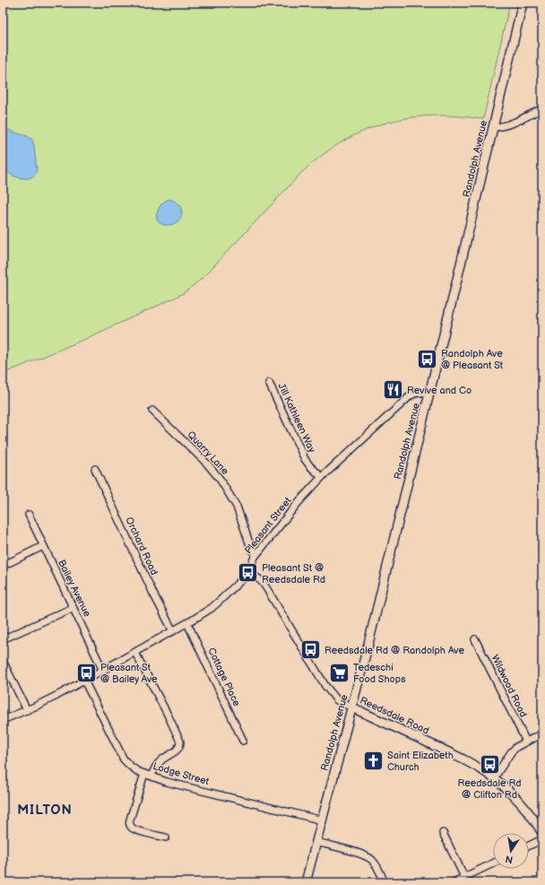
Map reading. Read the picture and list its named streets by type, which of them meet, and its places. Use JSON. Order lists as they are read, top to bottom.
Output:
{
  "streets": {
    "main road": ["Randolph Avenue", "Reedsdale Road"],
    "street": [
      "Jill Kathleen Way",
      "Quarry Lane",
      "Pleasant Street",
      "Orchard Road",
      "Bailey Avenue",
      "Cottage Place",
      "Wildwood Road",
      "Lodge Street"
    ]
  },
  "crossings": [
    ["Randolph Avenue", "Pleasant Street"],
    ["Randolph Avenue", "Reedsdale Road"],
    ["Randolph Avenue", "Lodge Street"],
    ["Jill Kathleen Way", "Pleasant Street"],
    ["Quarry Lane", "Pleasant Street"],
    ["Pleasant Street", "Reedsdale Road"]
  ],
  "districts": ["MILTON"],
  "places": {
    "bus stop": [
      "Randolph Ave @ Pleasant St",
      "Pleasant St @ Reedsdale Rd",
      "Reedsdale Rd @ Randolph Ave",
      "Pleasant St @ Bailey Ave",
      "Reedsdale Rd @ Clifton Rd"
    ],
    "restaurant": ["Revive and Co"],
    "supermarket": ["Tedeschi Food Shops"],
    "church": ["Saint Elizabeth Church"]
  },
  "north": "bottom"
}
